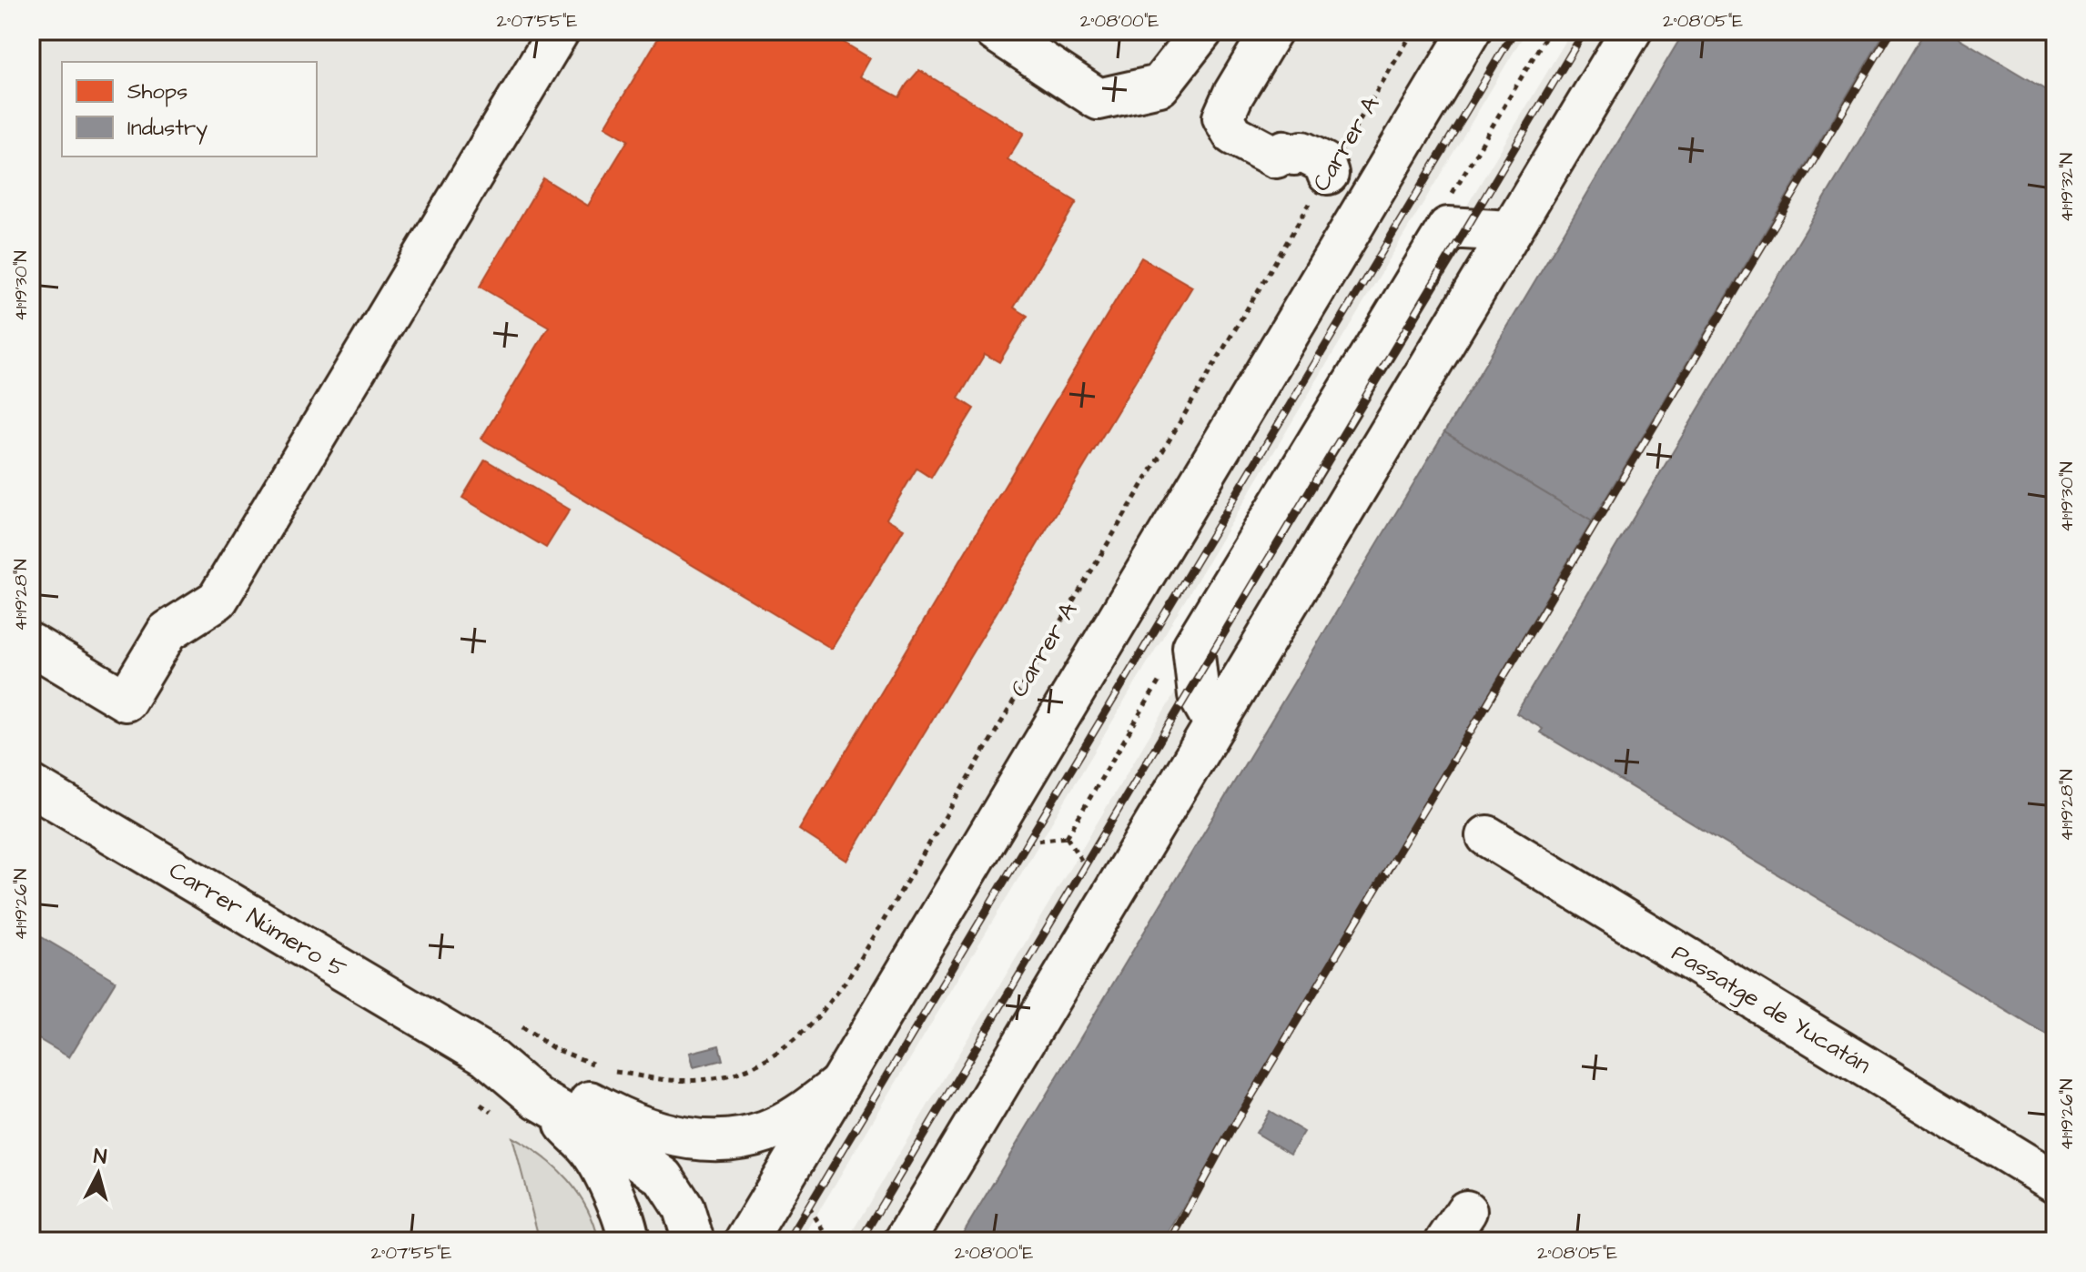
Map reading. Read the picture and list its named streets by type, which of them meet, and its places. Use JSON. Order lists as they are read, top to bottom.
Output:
{
  "streets": {
    "main road": ["Carrer A", "Carrer Número 5", "Passatge de Yucatán"]
  },
  "crossings": [
    ["Carrer A", "Carrer Número 5"]
  ],
  "legend": ["Shops", "Industry"],
  "north": "top",
  "coordinates": [
    "2°07'55\"E",
    "2°08'00\"E",
    "2°08'05\"E",
    "41°19'32\"N",
    "41°19'30\"N",
    "41°19'28\"N",
    "41°19'26\"N"
  ]
}
